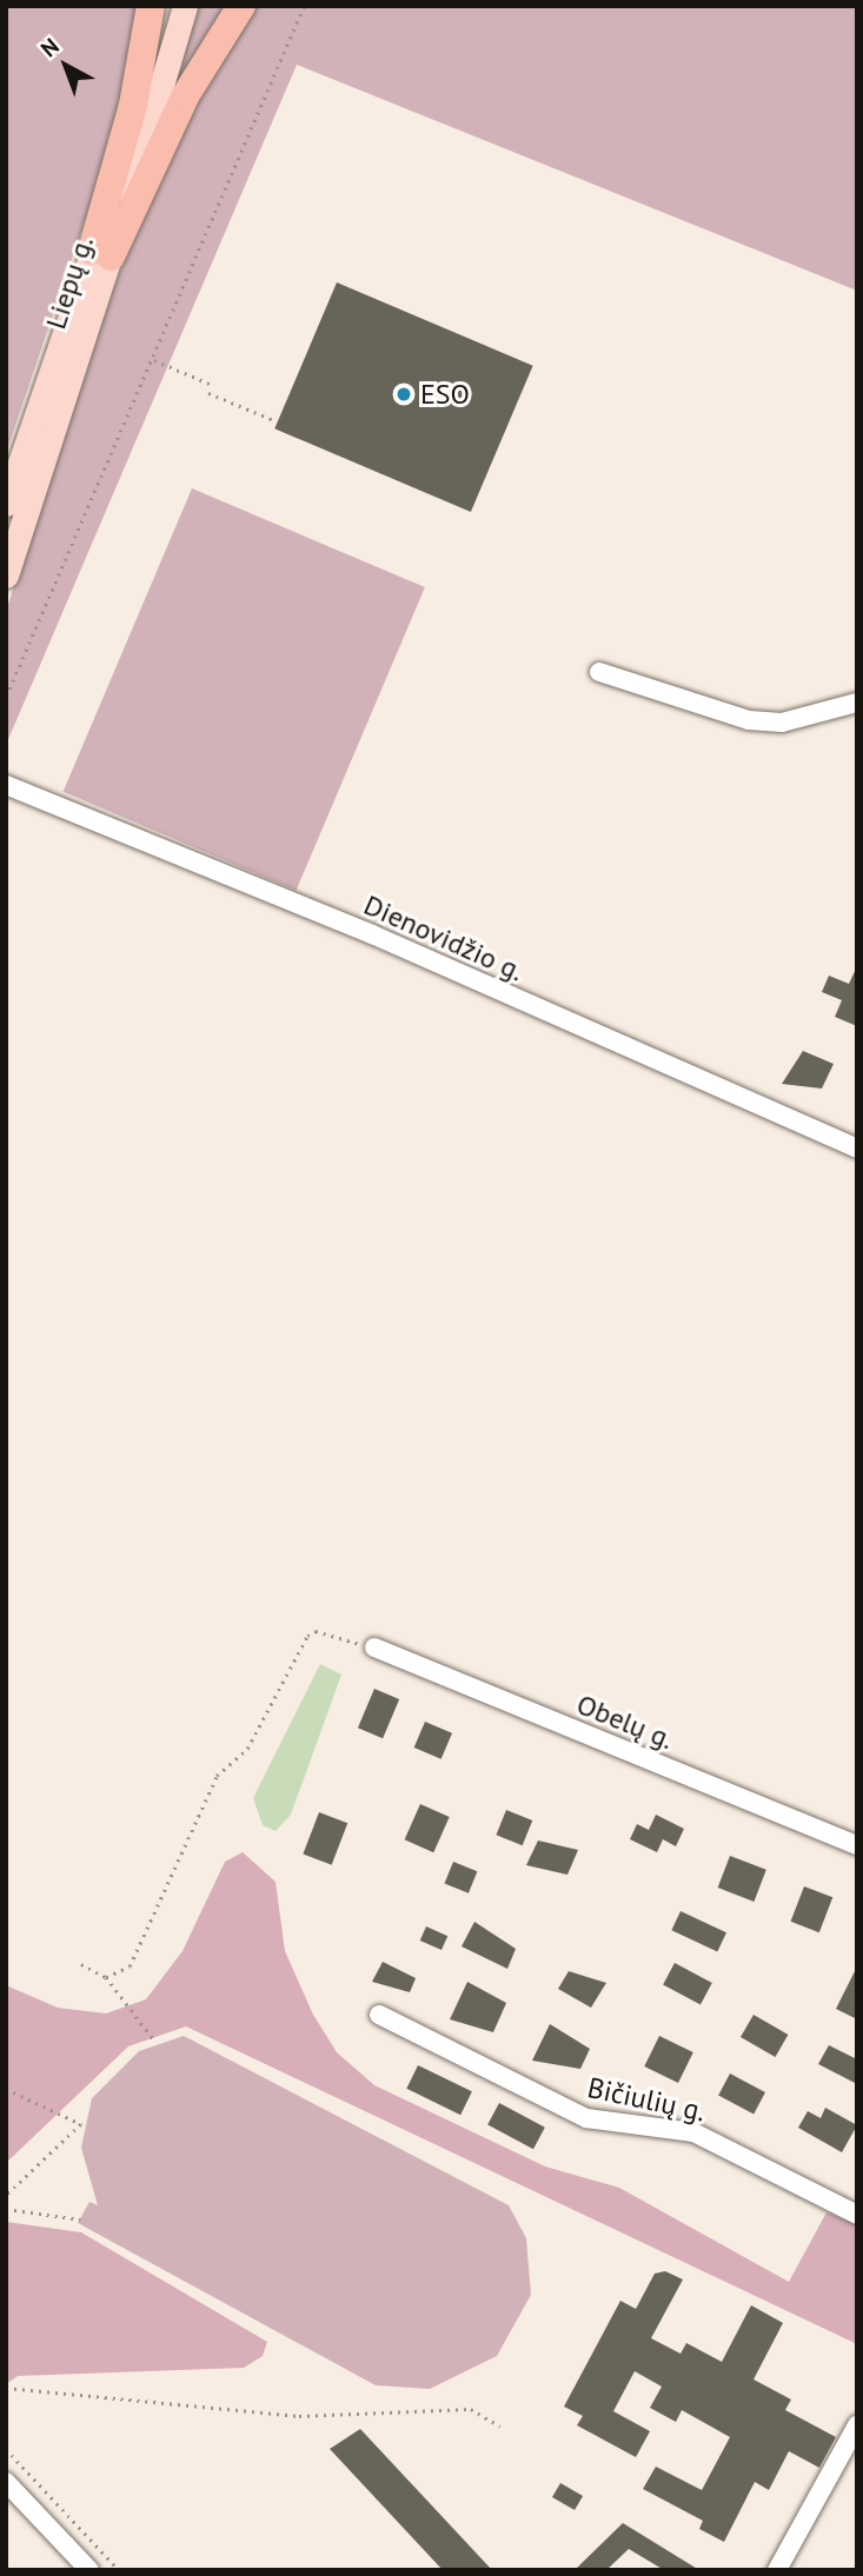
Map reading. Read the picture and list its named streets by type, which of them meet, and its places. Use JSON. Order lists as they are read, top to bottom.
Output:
{
  "streets": {
    "main road": ["Liepų g."],
    "street": ["Dienovidžio g.", "Obelų g.", "Bičiulių g."]
  },
  "places": ["ESO"],
  "north": "top left"
}
